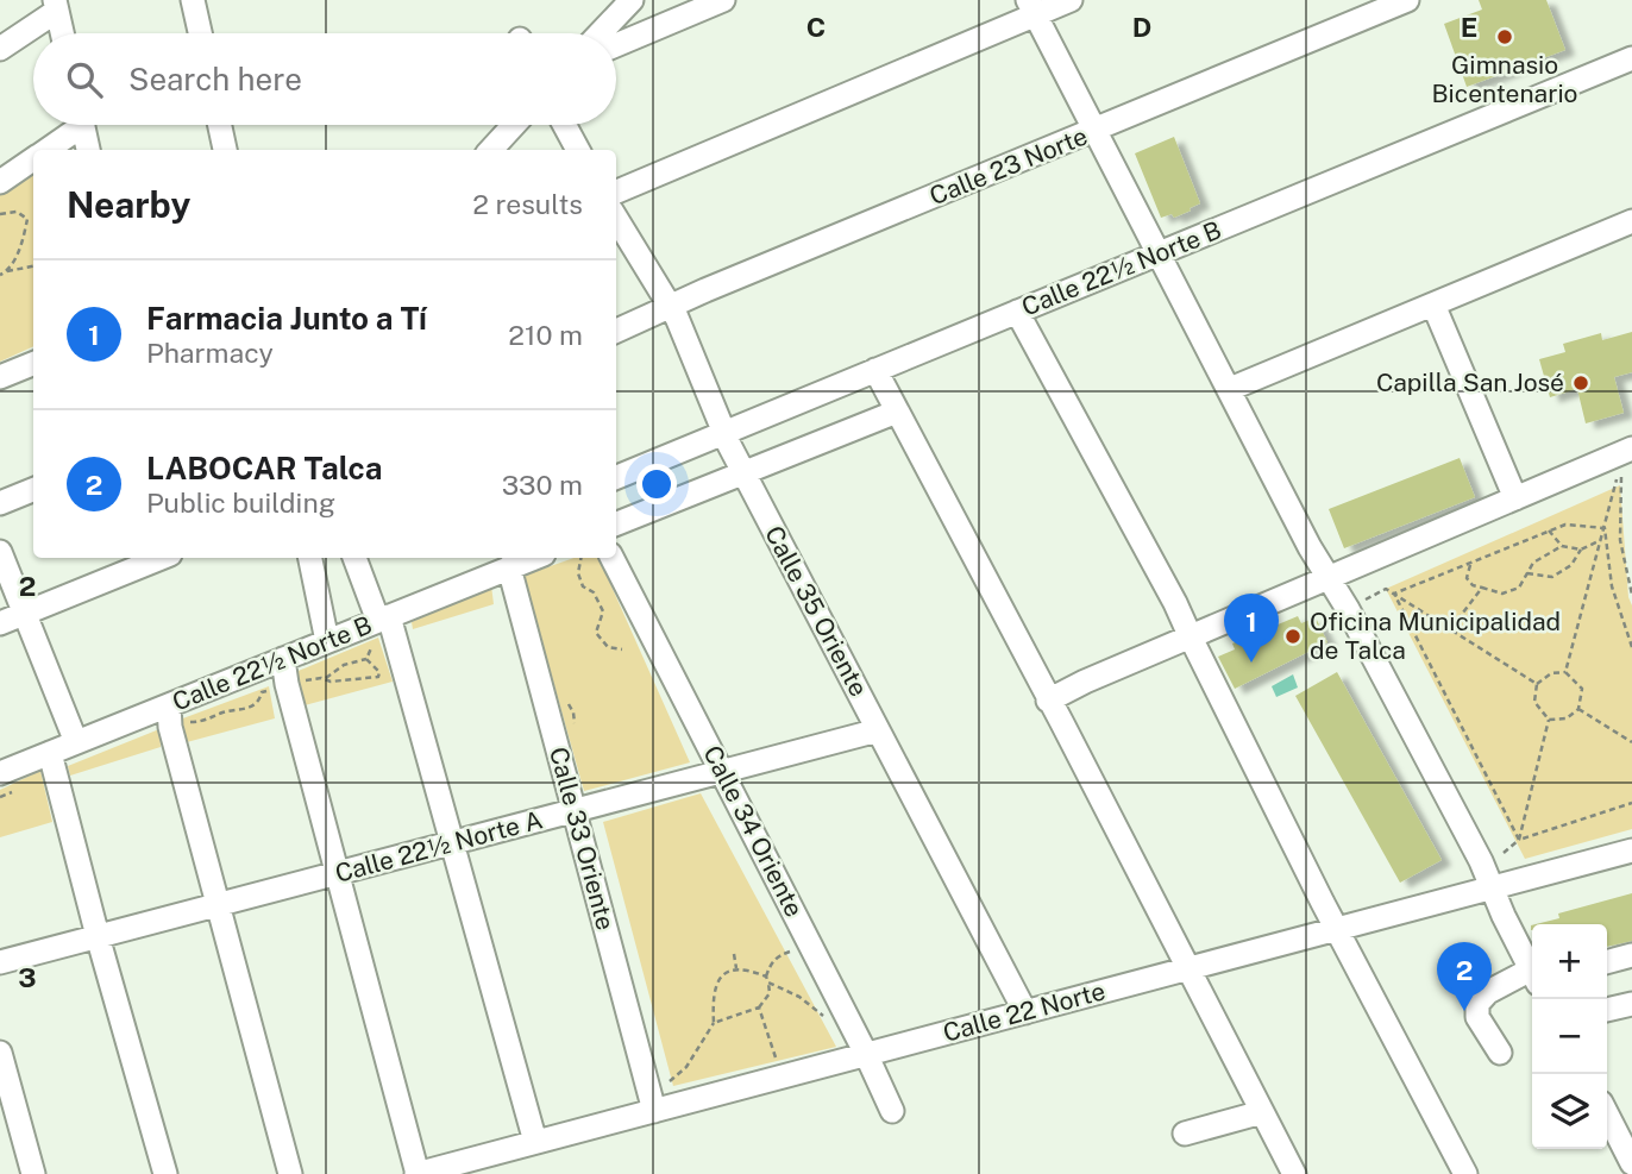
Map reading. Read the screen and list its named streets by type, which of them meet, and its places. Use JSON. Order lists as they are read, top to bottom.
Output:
{
  "streets": {
    "street": [
      "Calle 23 Norte",
      "Calle 22½ Norte B",
      "Calle 35 Oriente",
      "Calle 34 Oriente",
      "Calle 33 Oriente",
      "Calle 22½ Norte A",
      "Calle 22 Norte"
    ]
  },
  "crossings": [
    ["Calle 23 Norte", "Calle 35 Oriente"],
    ["Calle 22½ Norte B", "Calle 35 Oriente"],
    ["Calle 22½ Norte B", "Calle 33 Oriente"],
    ["Calle 35 Oriente", "Calle 22½ Norte A"],
    ["Calle 35 Oriente", "Calle 22 Norte"],
    ["Calle 34 Oriente", "Calle 22½ Norte A"],
    ["Calle 34 Oriente", "Calle 22 Norte"],
    ["Calle 33 Oriente", "Calle 22½ Norte A"],
    ["Calle 33 Oriente", "Calle 22 Norte"]
  ],
  "places": ["Gimnasio Bicentenario", "Capilla San José", "Oficina Municipalidad de Talca"],
  "page": {
    "search": "Search here",
    "heading": ["Nearby", "2 results"],
    "list": [
      {
        "mark": "1",
        "name": "Farmacia Junto a Tí",
        "note": "Pharmacy",
        "value": "210 m"
      },
      {
        "mark": "2",
        "name": "LABOCAR Talca",
        "note": "Public building",
        "value": "330 m"
      }
    ],
    "pins": ["1", "2"],
    "map_buttons": ["+", "−"]
  },
  "grid": {
    "columns": ["C", "D", "E"],
    "rows": ["2", "3"]
  }
}
